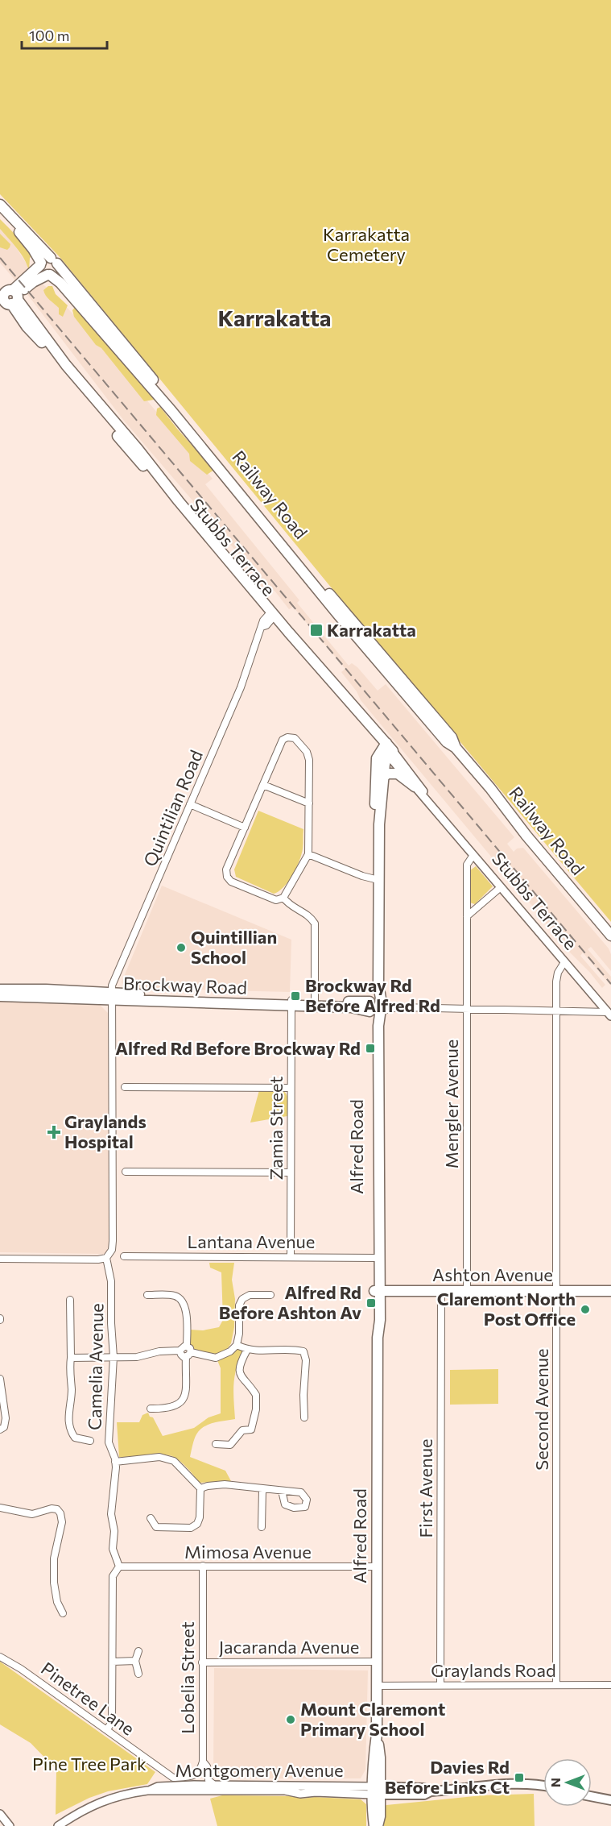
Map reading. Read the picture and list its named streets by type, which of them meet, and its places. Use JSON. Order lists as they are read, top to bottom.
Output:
{
  "streets": {
    "main road": [
      "Railway Road",
      "Stubbs Terrace",
      "Brockway Road",
      "Alfred Road",
      "Ashton Avenue"
    ],
    "street": [
      "Quintilian Road",
      "Mengler Avenue",
      "Zamia Street",
      "Lantana Avenue",
      "Camelia Avenue",
      "Second Avenue",
      "First Avenue",
      "Mimosa Avenue",
      "Jacaranda Avenue",
      "Graylands Road",
      "Lobelia Street",
      "Pinetree Lane",
      "Montgomery Avenue"
    ]
  },
  "crossings": [
    ["Stubbs Terrace", "Quintilian Road"],
    ["Stubbs Terrace", "Brockway Road"],
    ["Stubbs Terrace", "Mengler Avenue"],
    ["Stubbs Terrace", "Alfred Road"],
    ["Stubbs Terrace", "Second Avenue"],
    ["Quintilian Road", "Brockway Road"],
    ["Quintilian Road", "Camelia Avenue"],
    ["Brockway Road", "Mengler Avenue"],
    ["Brockway Road", "Zamia Street"],
    ["Brockway Road", "Alfred Road"],
    ["Brockway Road", "Camelia Avenue"],
    ["Brockway Road", "Second Avenue"],
    ["Mengler Avenue", "Ashton Avenue"],
    ["Zamia Street", "Lantana Avenue"],
    ["Alfred Road", "Lantana Avenue"],
    ["Alfred Road", "Ashton Avenue"],
    ["Alfred Road", "Mimosa Avenue"],
    ["Alfred Road", "Jacaranda Avenue"],
    ["Alfred Road", "Graylands Road"],
    ["Alfred Road", "Montgomery Avenue"],
    ["Ashton Avenue", "Second Avenue"],
    ["Ashton Avenue", "First Avenue"],
    ["Camelia Avenue", "Mimosa Avenue"],
    ["Second Avenue", "Graylands Road"],
    ["First Avenue", "Graylands Road"],
    ["Mimosa Avenue", "Lobelia Street"],
    ["Jacaranda Avenue", "Lobelia Street"],
    ["Lobelia Street", "Pinetree Lane"],
    ["Lobelia Street", "Montgomery Avenue"]
  ],
  "districts": ["Karrakatta"],
  "parks": ["Karrakatta Cemetery", "Pine Tree Park"],
  "places": {
    "transit": [
      "Karrakatta",
      "Brockway Rd Before Alfred Rd",
      "Alfred Rd Before Brockway Rd",
      "Alfred Rd Before Ashton Av",
      "Davies Rd Before Links Ct"
    ],
    "other": ["Quintillian School", "Claremont North Post Office", "Mount Claremont Primary School"],
    "health": ["Graylands Hospital"]
  },
  "scale_bar": "100 m",
  "north": "left"
}
